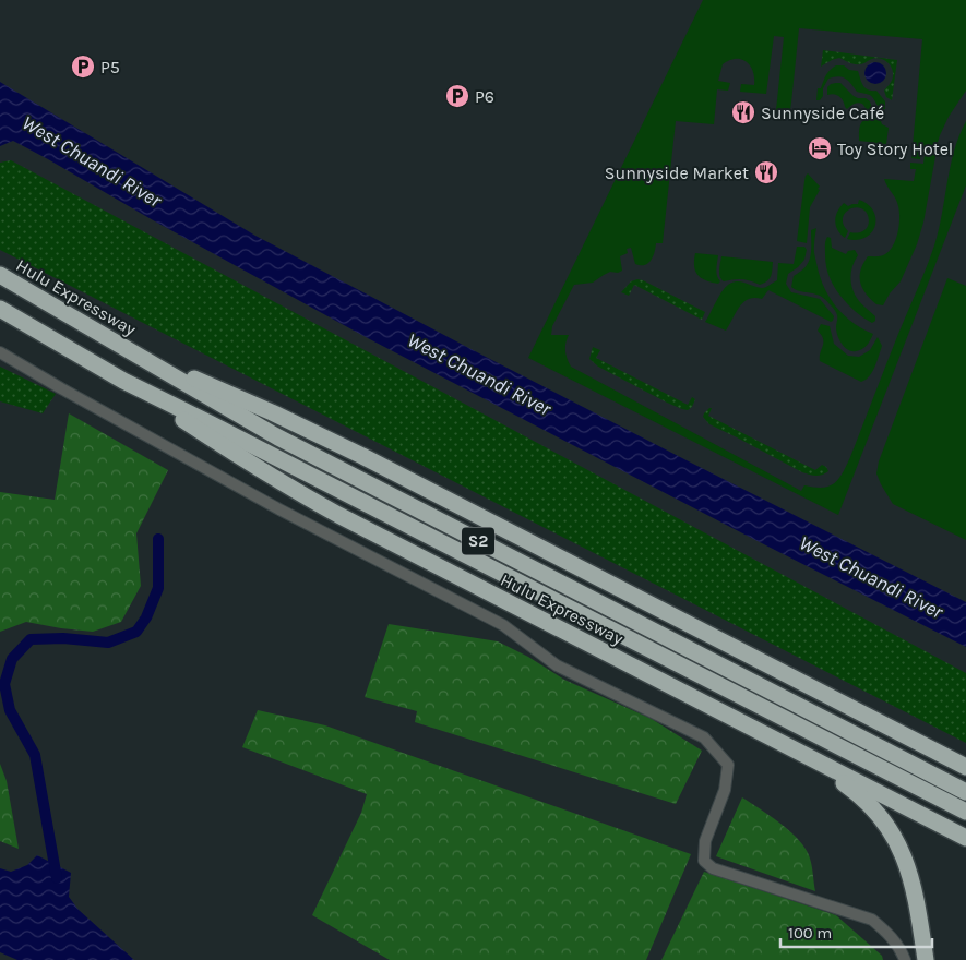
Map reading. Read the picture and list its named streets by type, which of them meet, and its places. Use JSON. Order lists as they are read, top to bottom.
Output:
{
  "streets": {
    "highway": ["Hulu Expressway", "S2"]
  },
  "water": ["West Chuandi River"],
  "places": {
    "parking": ["P5", "P6"],
    "restaurant": ["Sunnyside Café", "Sunnyside Market"],
    "hotel": ["Toy Story Hotel"]
  },
  "scale_bar": "100 m"
}
